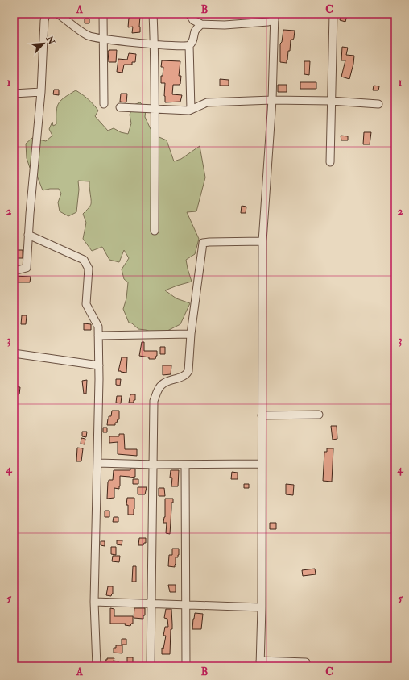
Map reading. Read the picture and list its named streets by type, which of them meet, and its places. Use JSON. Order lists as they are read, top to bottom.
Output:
{
  "north": "top right",
  "grid": {
    "columns": ["A", "B", "C"],
    "rows": [
      "1",
      "2",
      "3",
      "4",
      "5"
    ]
  }
}
